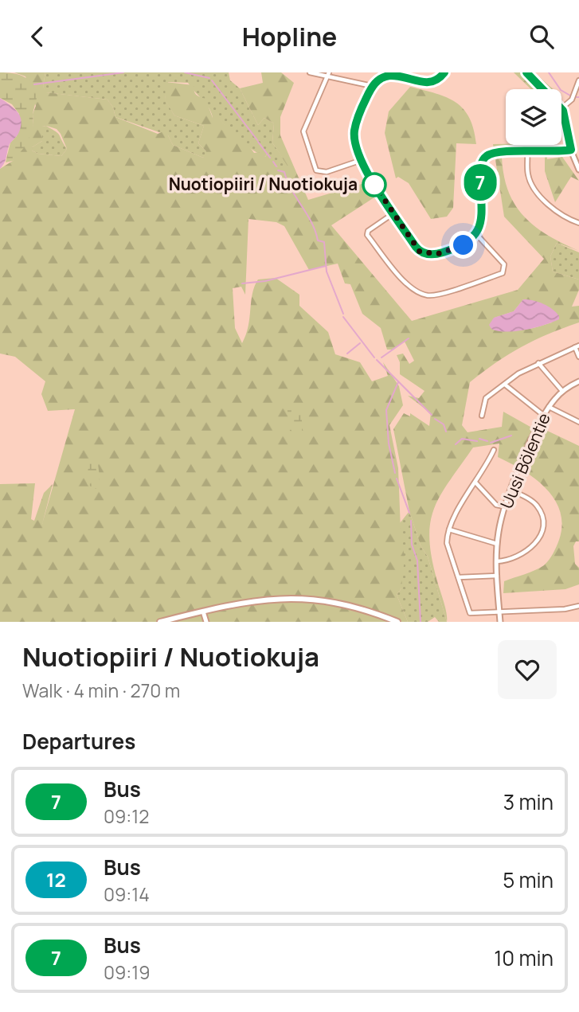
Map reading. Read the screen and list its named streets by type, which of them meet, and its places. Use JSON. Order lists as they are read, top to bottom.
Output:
{
  "streets": {
    "street": ["Uusi Bölentie"]
  },
  "places": ["Nuotiopiiri / Nuotiokuja"],
  "lines": ["bus line 7"],
  "page": {
    "header": "Hopline",
    "on_map": "7",
    "heading": [
      ["Nuotiopiiri / Nuotiokuja", "Walk · 4 min · 270 m"],
      "Departures"
    ],
    "list": [
      {
        "mark": "7",
        "name": "Bus",
        "note": "09:12",
        "value": "3 min"
      },
      {
        "mark": "12",
        "name": "Bus",
        "note": "09:14",
        "value": "5 min"
      },
      {
        "mark": "7",
        "name": "Bus",
        "note": "09:19",
        "value": "10 min"
      }
    ]
  }
}
